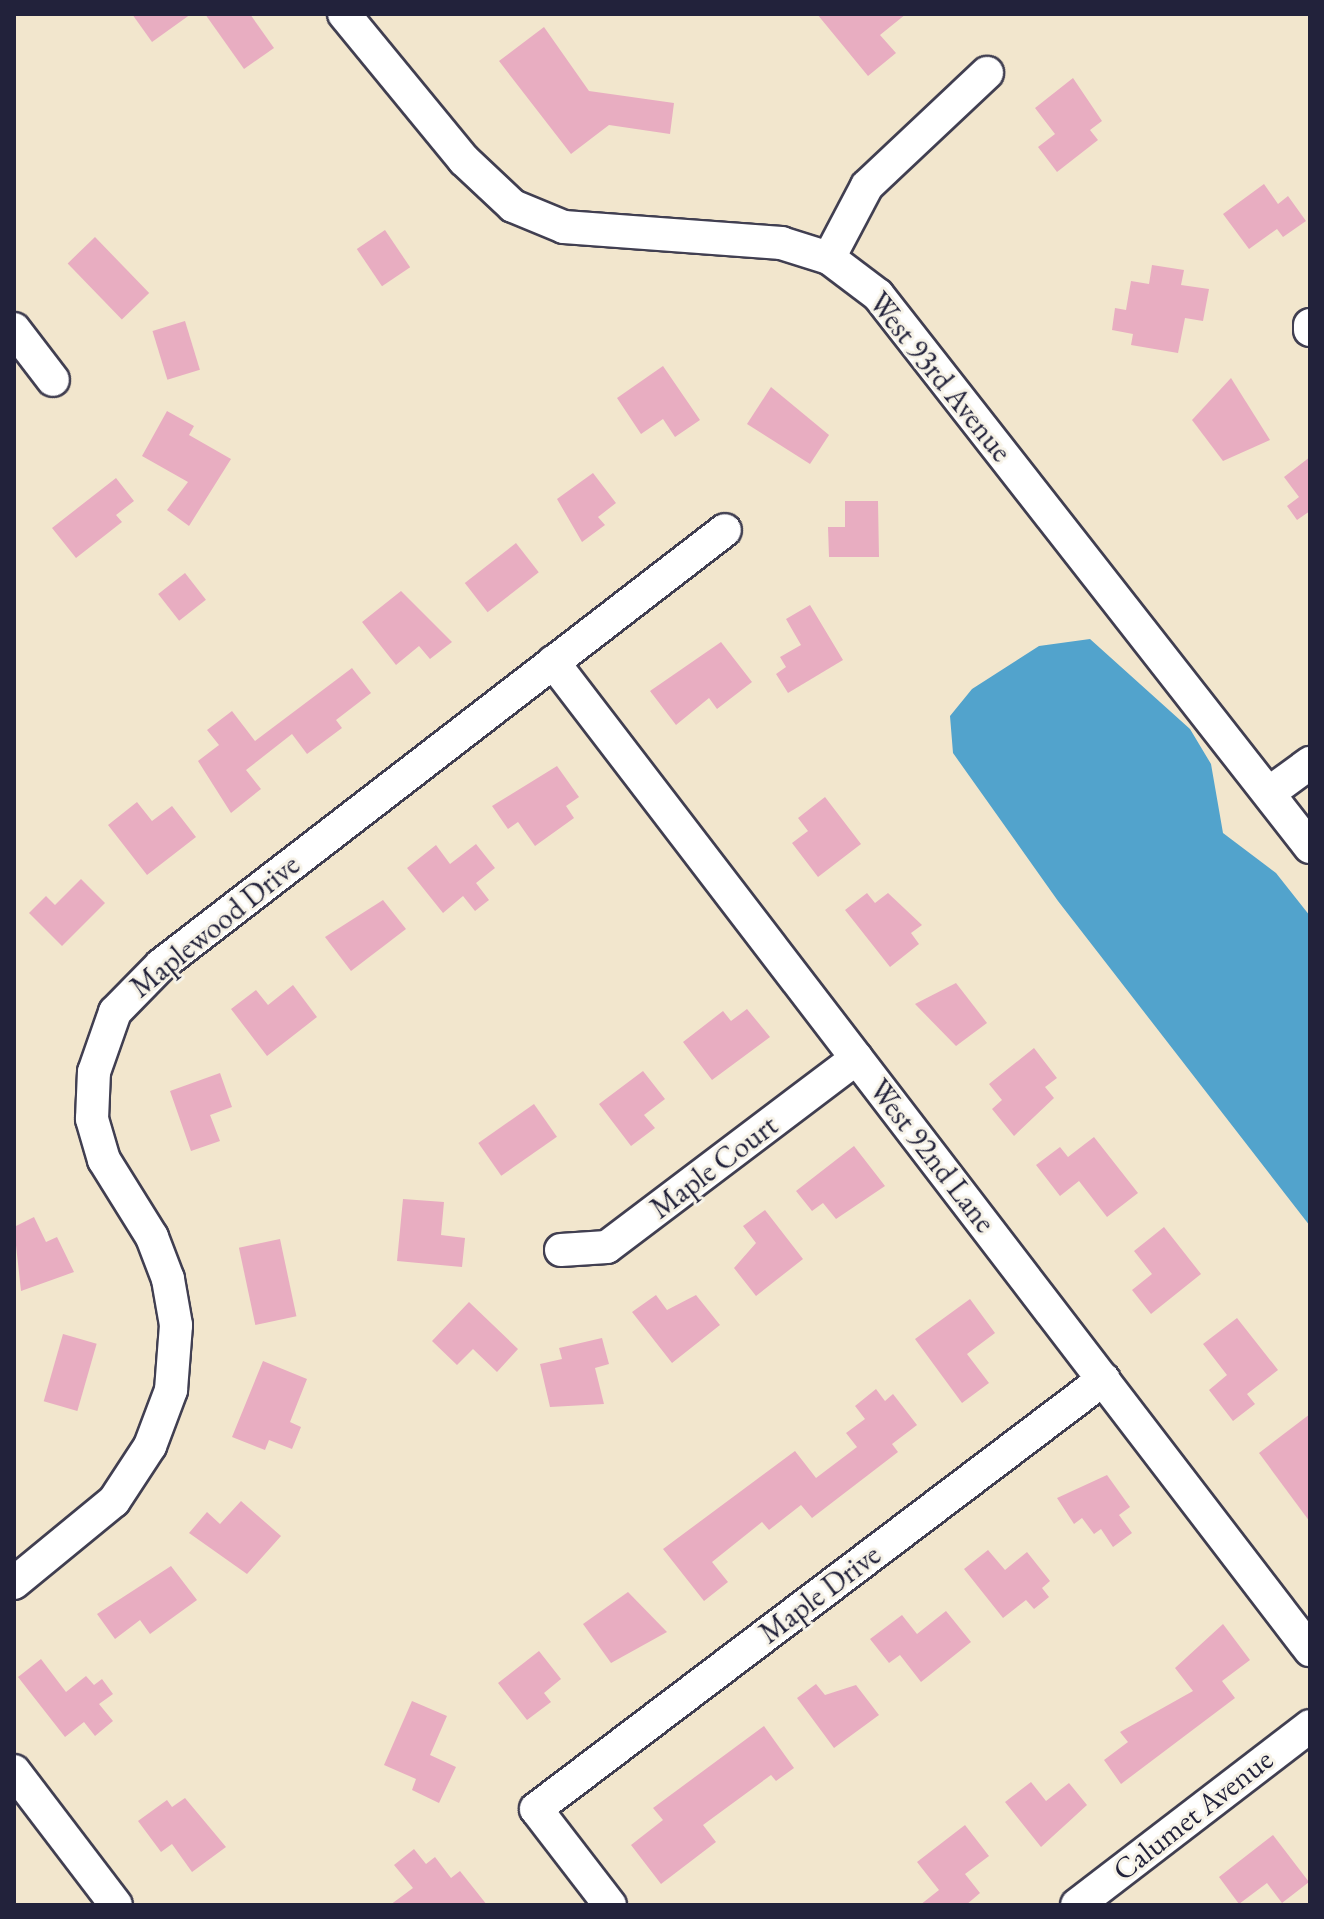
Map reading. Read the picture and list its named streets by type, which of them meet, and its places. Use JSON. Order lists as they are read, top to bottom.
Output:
{
  "streets": {
    "street": [
      "West 93rd Avenue",
      "Maplewood Drive",
      "West 92nd Lane",
      "Maple Court",
      "Maple Drive",
      "Calumet Avenue"
    ]
  },
  "crossings": [
    ["Maplewood Drive", "West 92nd Lane"],
    ["West 92nd Lane", "Maple Court"],
    ["West 92nd Lane", "Maple Drive"]
  ]
}
